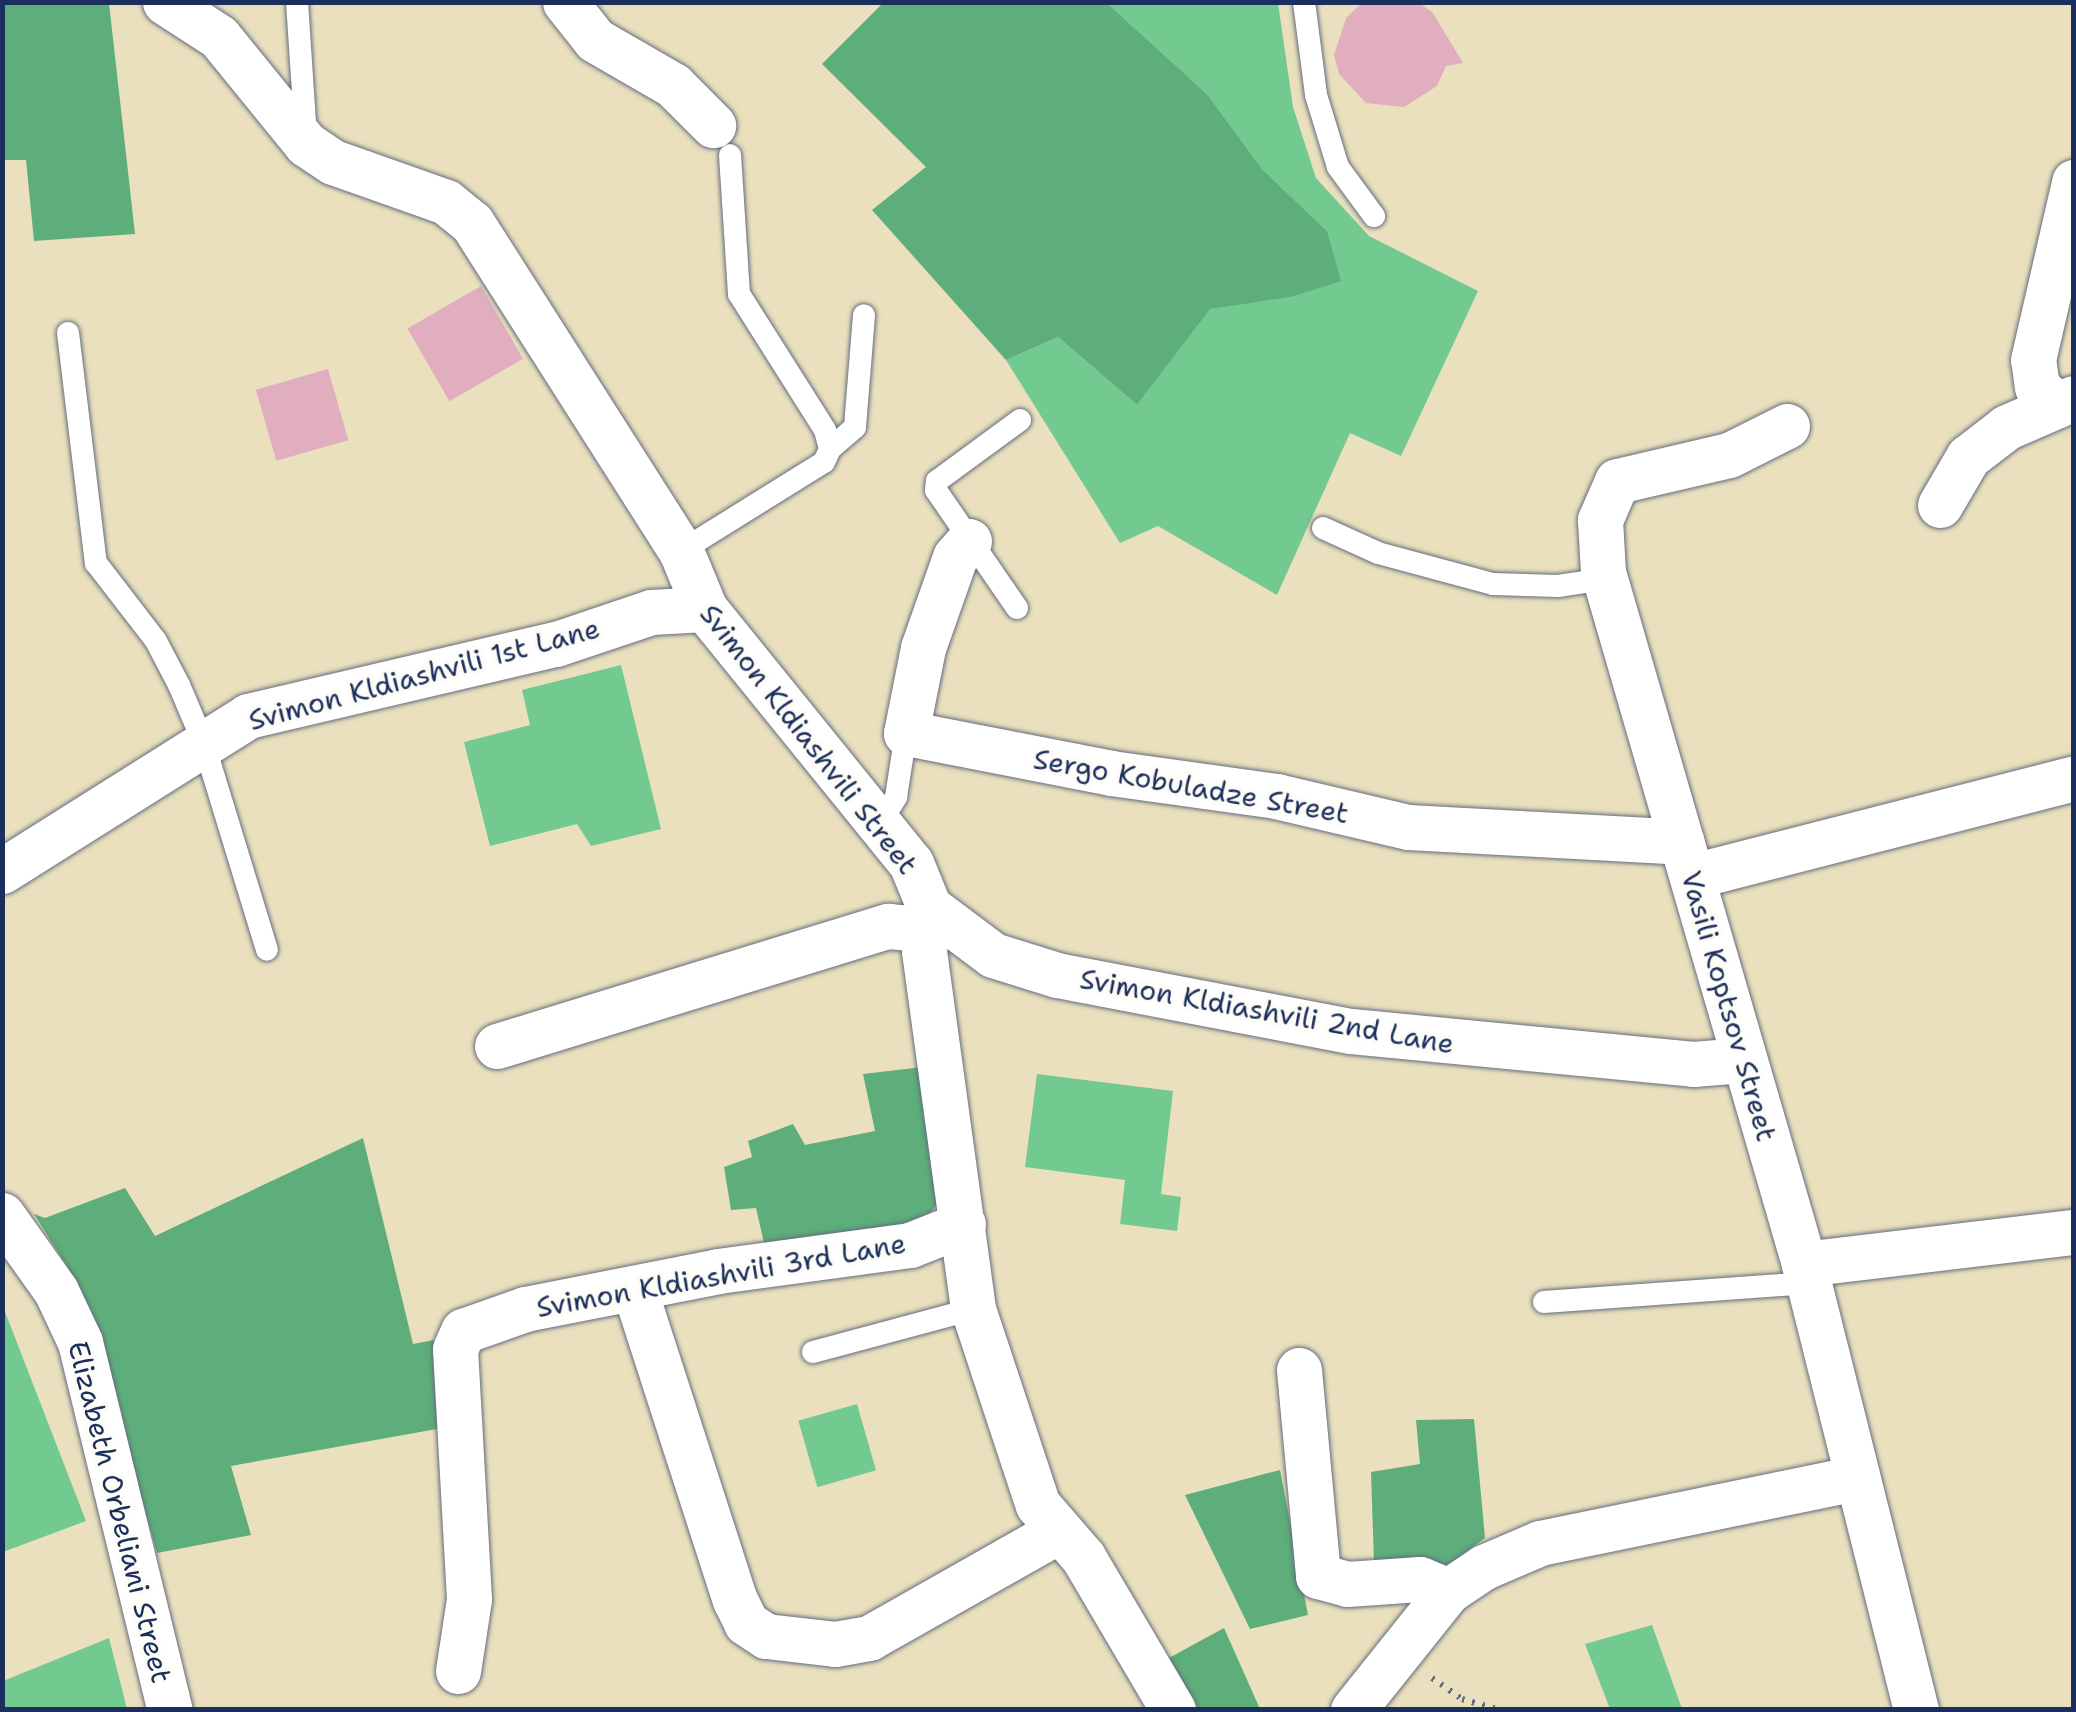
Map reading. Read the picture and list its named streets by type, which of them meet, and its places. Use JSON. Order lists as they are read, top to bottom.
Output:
{
  "streets": {
    "street": [
      "Svimon Kldiashvili 1st Lane",
      "Svimon Kldiashvili Street",
      "Sergo Kobuladze Street",
      "Vasili Koptsov Street",
      "Svimon Kldiashvili 2nd Lane",
      "Svimon Kldiashvili 3rd Lane",
      "Elizabeth Orbeliani Street"
    ]
  },
  "crossings": [
    ["Svimon Kldiashvili 1st Lane", "Svimon Kldiashvili Street"],
    ["Svimon Kldiashvili Street", "Svimon Kldiashvili 2nd Lane"],
    ["Svimon Kldiashvili Street", "Svimon Kldiashvili 3rd Lane"],
    ["Sergo Kobuladze Street", "Vasili Koptsov Street"],
    ["Vasili Koptsov Street", "Svimon Kldiashvili 2nd Lane"]
  ]
}
